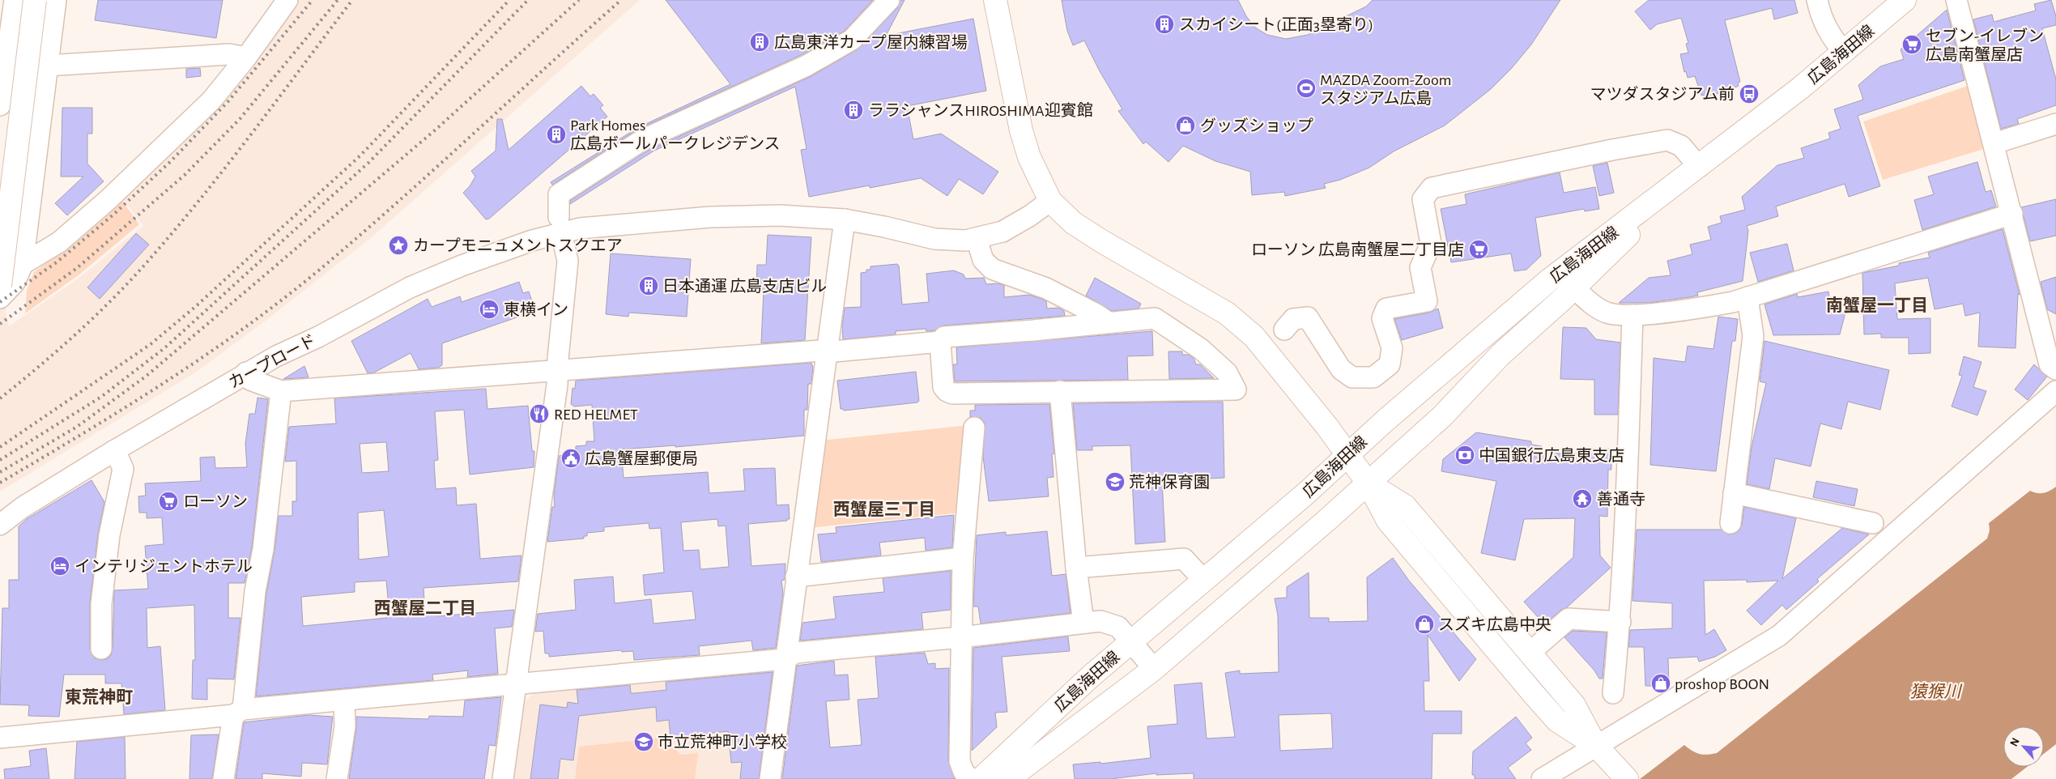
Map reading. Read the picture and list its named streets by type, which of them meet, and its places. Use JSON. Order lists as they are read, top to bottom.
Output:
{
  "streets": {
    "main road": ["広島海田線"],
    "street": ["カープロード"]
  },
  "districts": [
    "南蟹屋一丁目",
    "西蟹屋三丁目",
    "西蟹屋二丁目",
    "東荒神町"
  ],
  "water": ["猿猴川"],
  "places": {
    "building": [
      "スカイシート(正面3塁寄り)",
      "広島東洋カープ屋内練習場",
      "ララシャンスHIROSHIMA迎賓館",
      "Park Homes 広島ボールパークレジデンス",
      "日本通運 広島支店ビル"
    ],
    "supermarket": ["セブン-イレブン 広島南蟹屋店", "ローソン 広島南蟹屋二丁目店", "ローソン"],
    "sports": ["MAZDA Zoom-Zoom スタジアム広島"],
    "bus stop": ["マツダスタジアム前"],
    "shop": ["グッズショップ", "スズキ広島中央", "proshop BOON"],
    "place": ["カープモニュメントスクエア"],
    "hotel": ["東横イン", "インテリジェントホテル"],
    "restaurant": ["RED HELMET"],
    "bank": ["中国銀行広島東支店"],
    "public building": ["広島蟹屋郵便局"],
    "school or university": ["荒神保育園", "市立荒神町小学校"],
    "temple": ["善通寺"]
  },
  "north": "top left"
}
